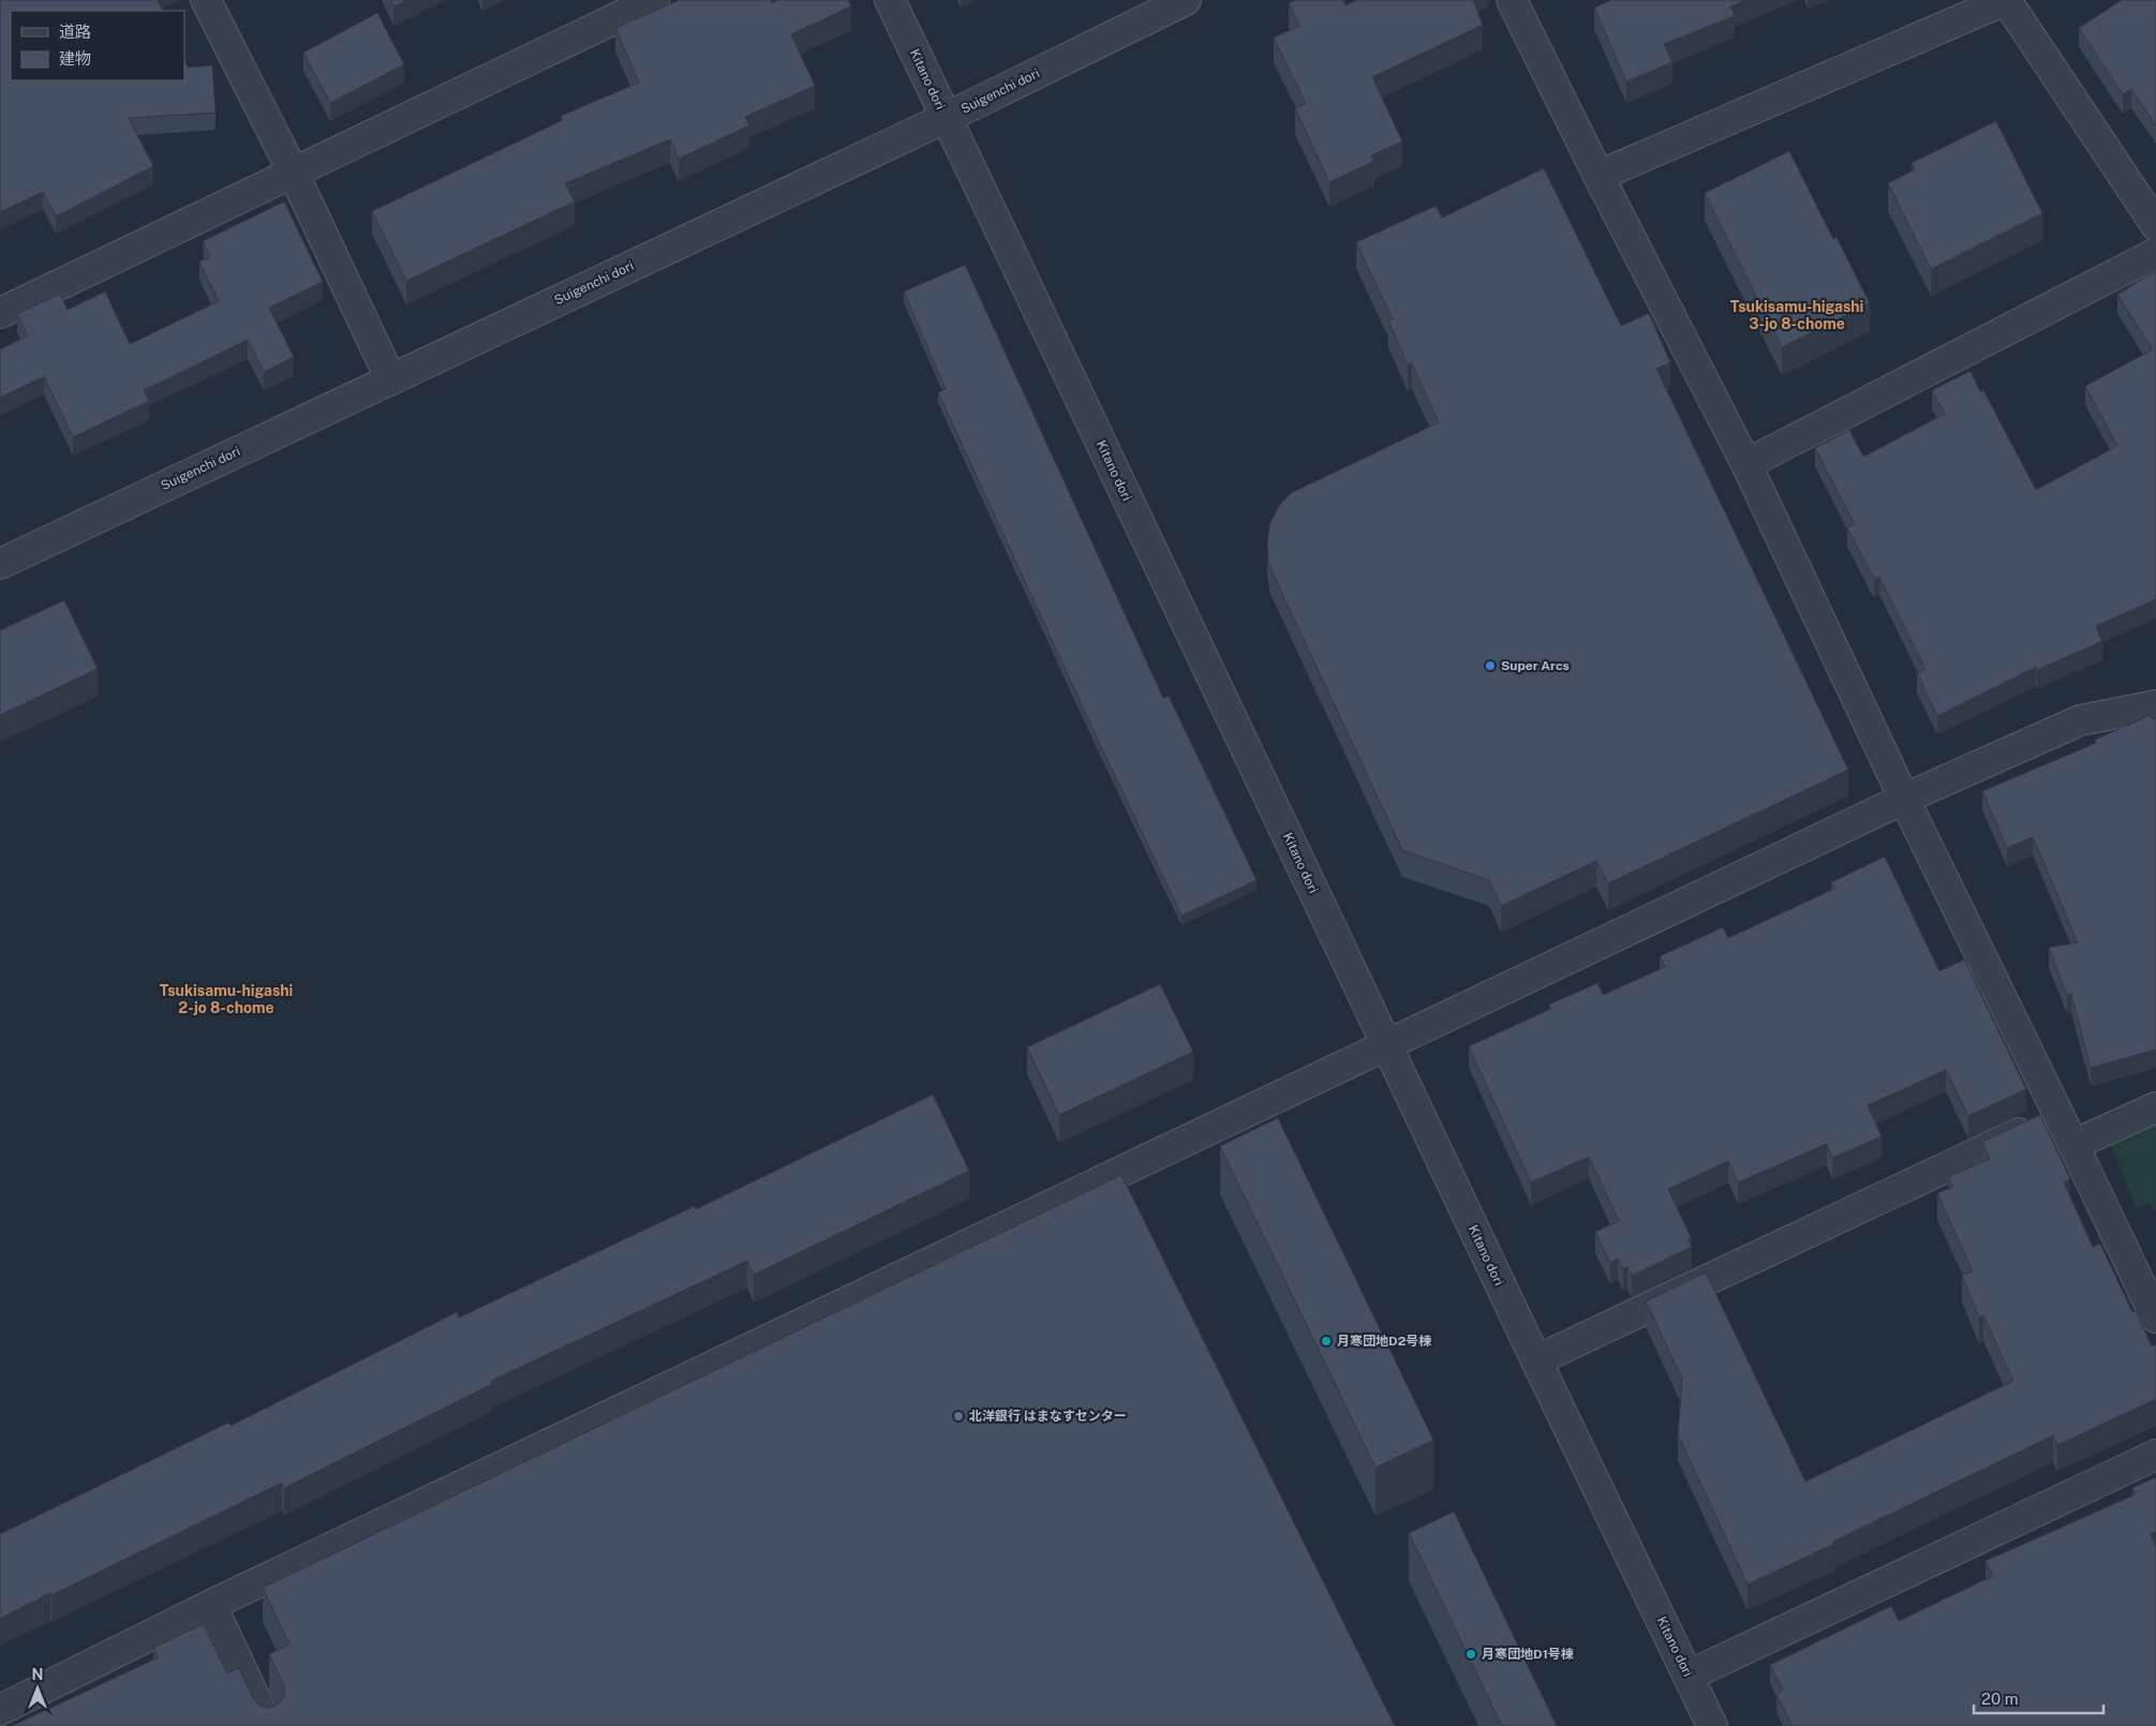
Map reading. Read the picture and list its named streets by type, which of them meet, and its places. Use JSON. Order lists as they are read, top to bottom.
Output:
{
  "streets": {
    "street": ["Kitano dori", "Suigenchi dori"]
  },
  "crossings": [
    ["Kitano dori", "Suigenchi dori"]
  ],
  "districts": ["Tsukisamu-higashi 3-jo 8-chome", "Tsukisamu-higashi 2-jo 8-chome"],
  "places": [
    "Super Arcs",
    "月寒団地D2号棟",
    "北洋銀行 はまなすセンター",
    "月寒団地D1号棟"
  ],
  "legend": ["道路", "建物"],
  "scale_bar": "20 m",
  "north": "top"
}
